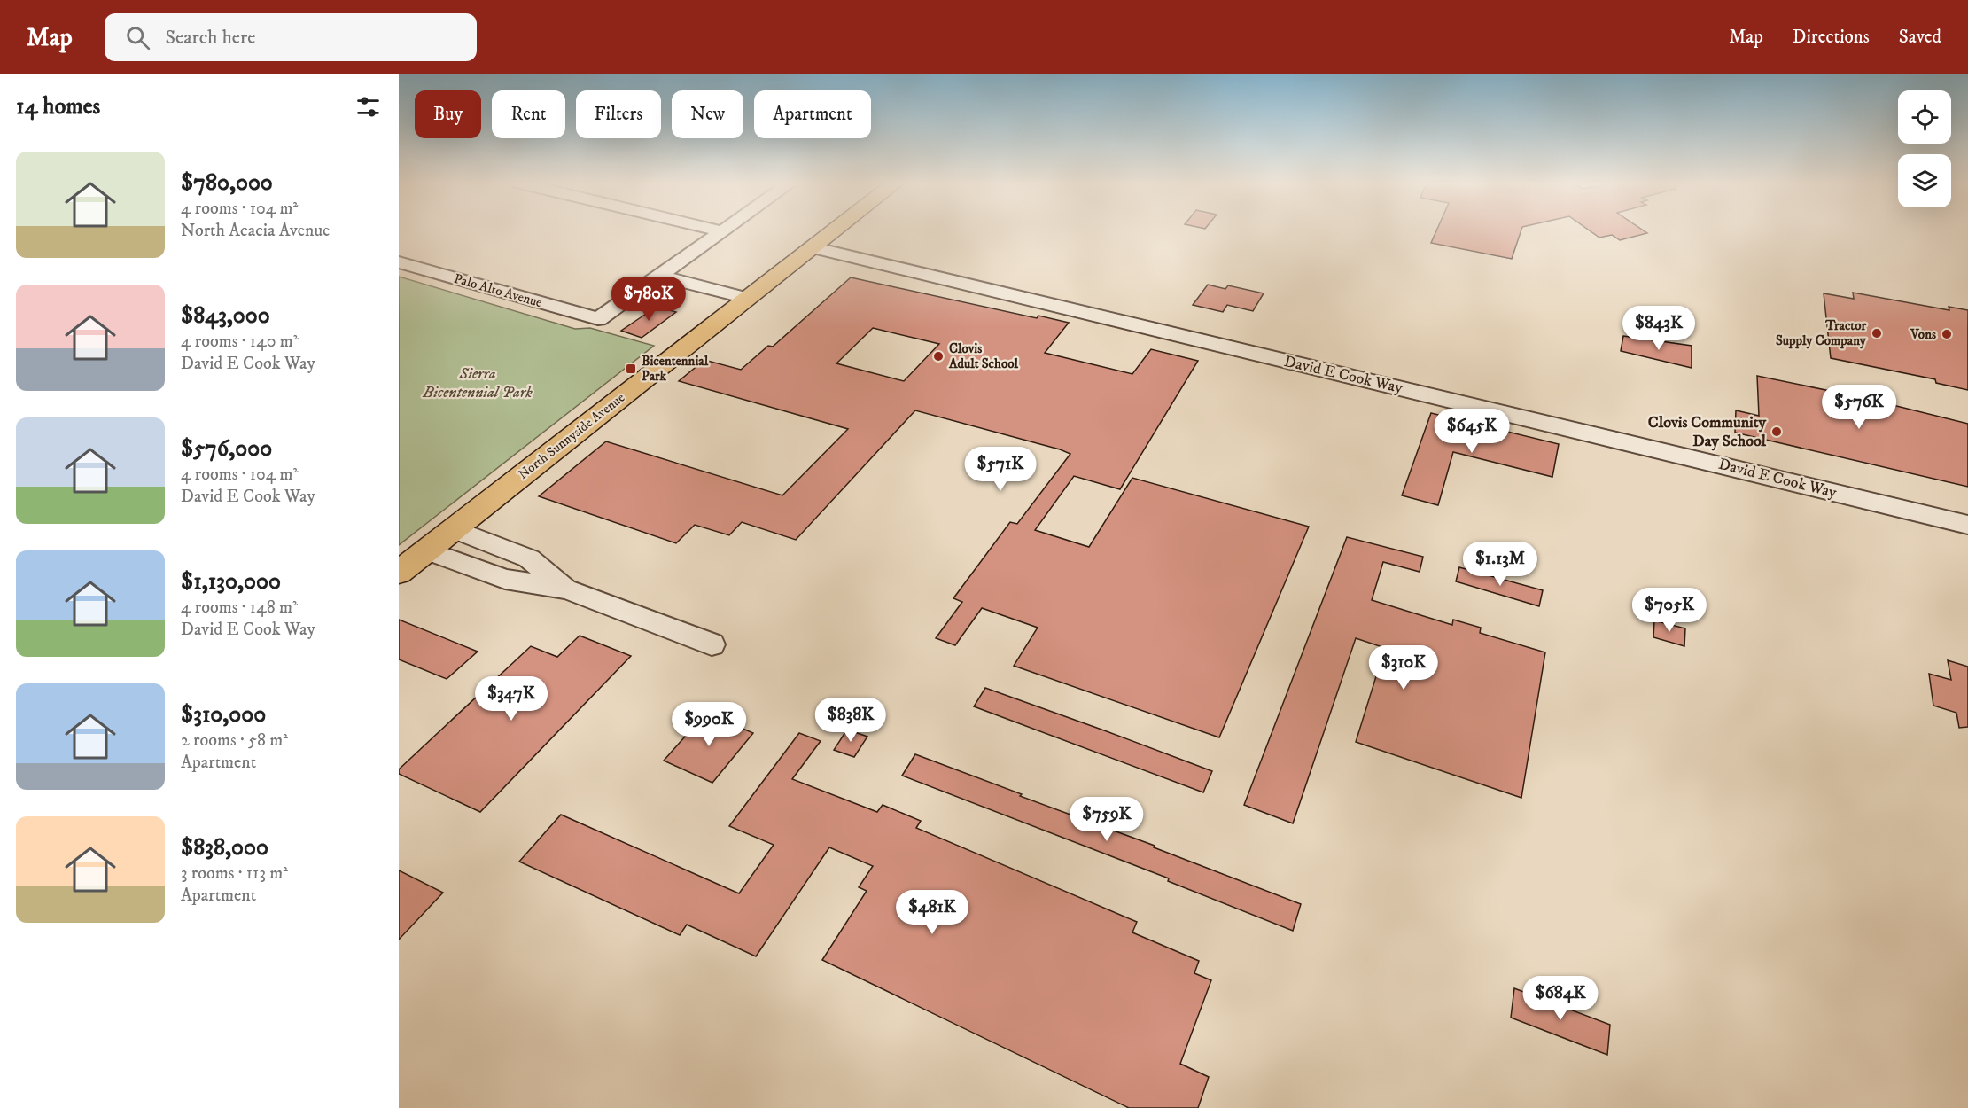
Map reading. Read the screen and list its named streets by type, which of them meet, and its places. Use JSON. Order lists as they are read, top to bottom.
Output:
{
  "streets": {
    "main road": ["North Sunnyside Avenue"],
    "street": ["Palo Alto Avenue", "David E Cook Way"]
  },
  "crossings": [
    ["David E Cook Way", "North Sunnyside Avenue"]
  ],
  "parks": ["Sierra Bicentennial Park"],
  "places": {
    "other": [
      "Tractor Supply Company",
      "Vons",
      "Clovis Adult School",
      "Clovis Community Day School"
    ],
    "transit": ["Bicentennial Park"]
  },
  "page": {
    "header": "Map",
    "search": "Search here",
    "nav": ["Map", "Directions", "Saved"],
    "heading": "14 homes",
    "chip": [
      "Buy",
      "Rent",
      "Filters",
      "New",
      "Apartment"
    ],
    "list": [
      {
        "name": "$780,000",
        "note": "4 rooms · 104 m² · North Acacia Avenue"
      },
      {
        "name": "$843,000",
        "note": "4 rooms · 140 m² · David E Cook Way"
      },
      {
        "name": "$576,000",
        "note": "4 rooms · 104 m² · David E Cook Way"
      },
      {
        "name": "$1,130,000",
        "note": "4 rooms · 148 m² · David E Cook Way"
      },
      {
        "name": "$310,000",
        "note": "2 rooms · 58 m² · Apartment"
      },
      {
        "name": "$838,000",
        "note": "3 rooms · 113 m² · Apartment"
      }
    ],
    "price": [
      "$780K",
      "$843K",
      "$576K",
      "$645K",
      "$571K",
      "$1.13M",
      "$705K",
      "$310K",
      "$347K",
      "$838K",
      "$990K",
      "$759K",
      "$481K",
      "$684K"
    ]
  }
}
